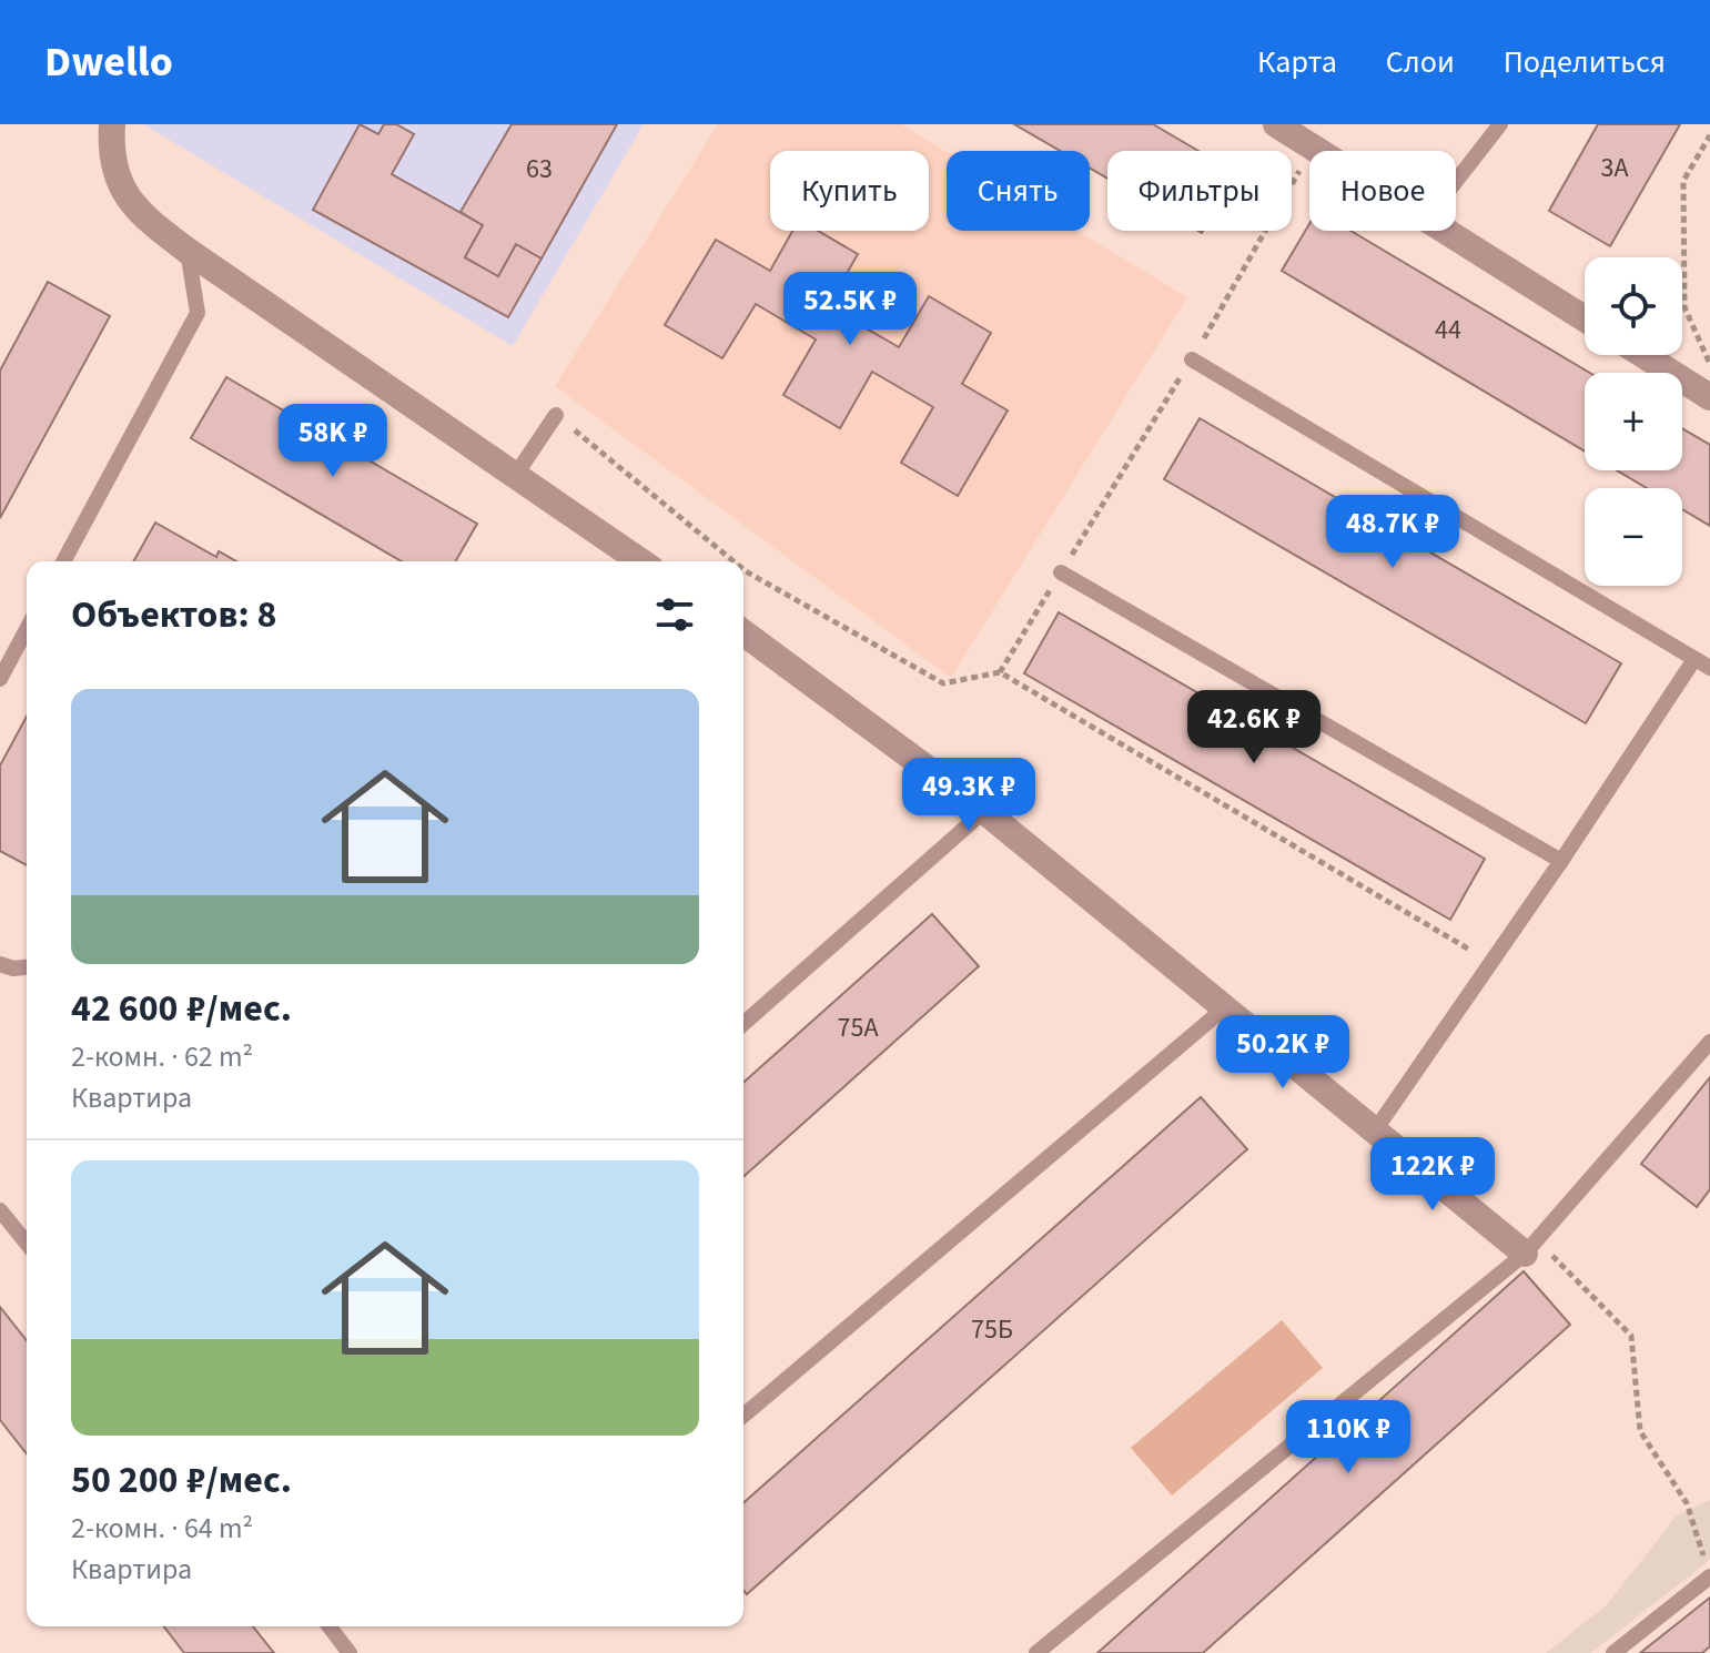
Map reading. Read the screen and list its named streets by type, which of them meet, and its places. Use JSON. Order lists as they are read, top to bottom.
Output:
{
  "house_numbers": [
    "3А",
    "63",
    "44",
    "75А",
    "75Б"
  ],
  "page": {
    "header": "Dwello",
    "nav": ["Карта", "Слои", "Поделиться"],
    "chip": [
      "Купить",
      "Снять",
      "Фильтры",
      "Новое"
    ],
    "map_buttons": ["+", "−"],
    "price": [
      "52.5K ₽",
      "58K ₽",
      "48.7K ₽",
      "42.6K ₽",
      "49.3K ₽",
      "50.2K ₽",
      "122K ₽",
      "110K ₽"
    ],
    "heading": "Объектов: 8",
    "list": [
      {
        "name": "42 600 ₽/мес.",
        "note": "2-комн. · 62 m² · Квартира"
      },
      {
        "name": "50 200 ₽/мес.",
        "note": "2-комн. · 64 m² · Квартира"
      }
    ]
  }
}
